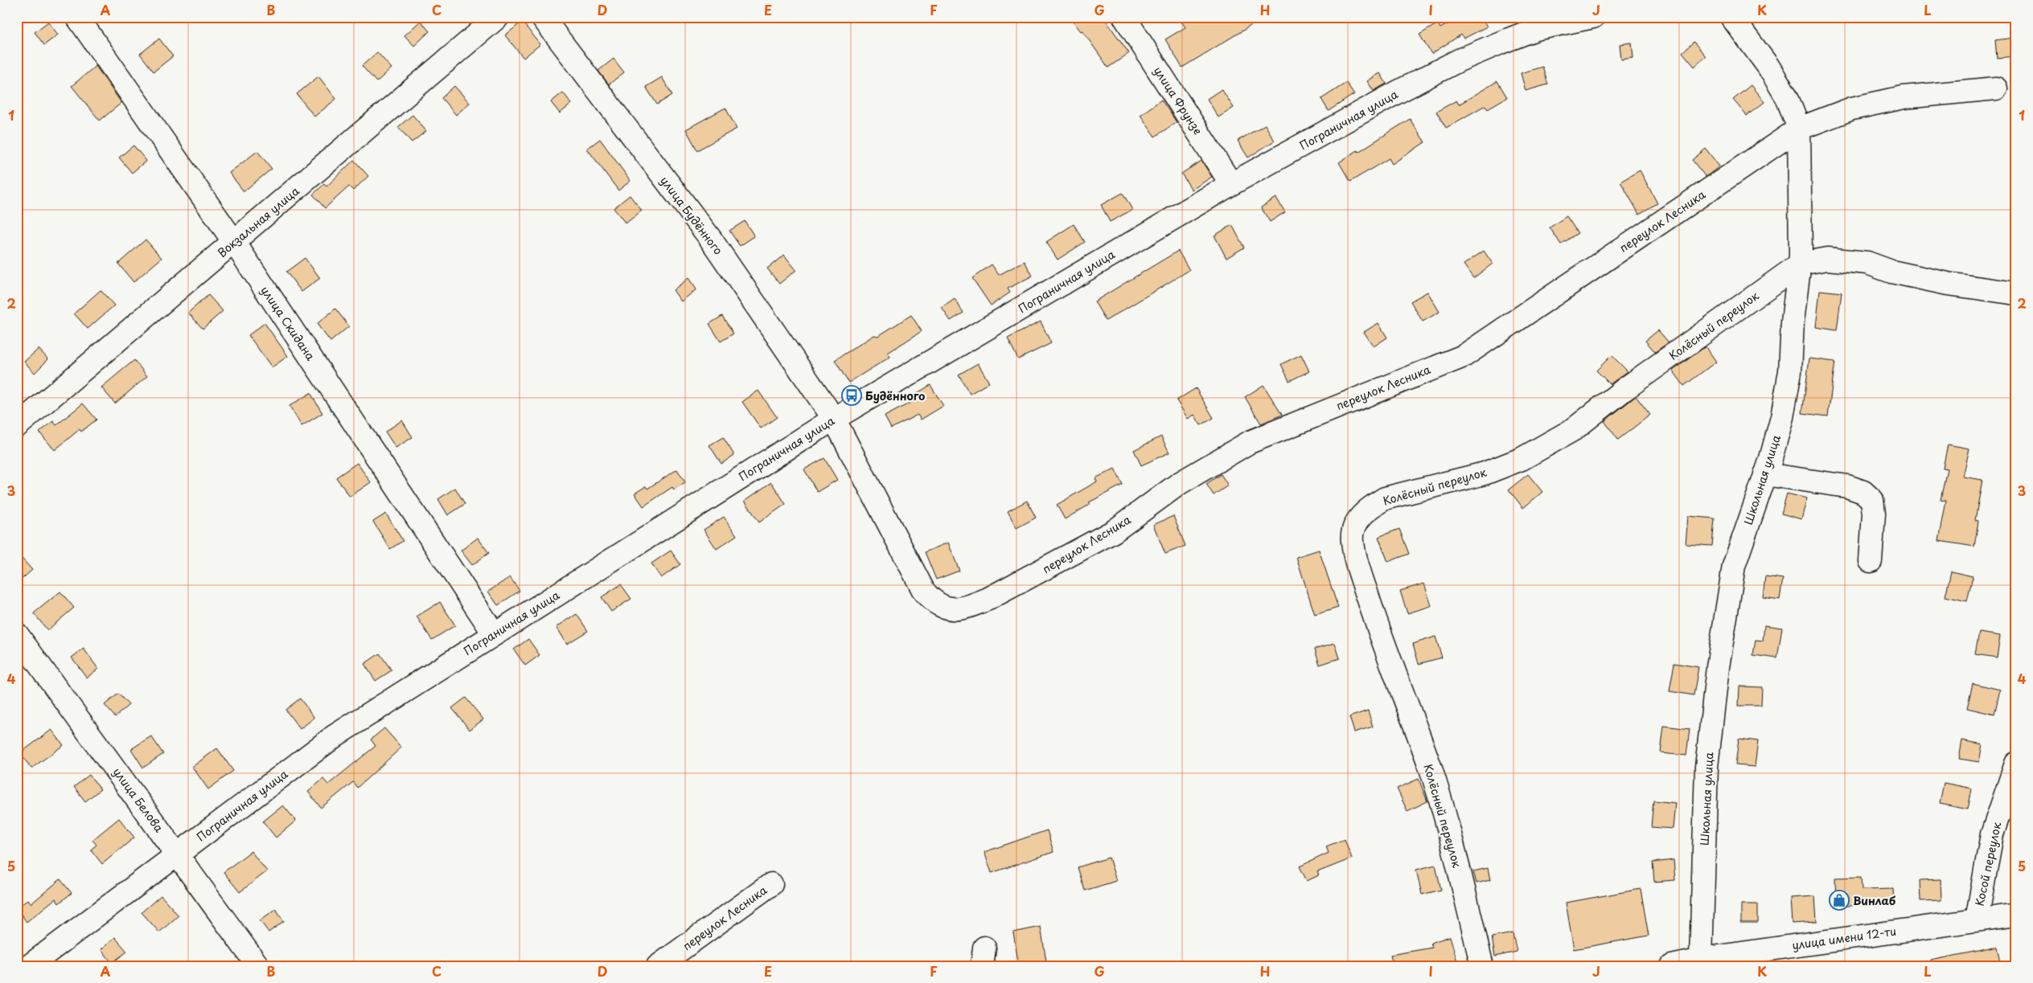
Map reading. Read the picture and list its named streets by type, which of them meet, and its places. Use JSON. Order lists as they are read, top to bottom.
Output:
{
  "streets": {
    "street": [
      "улица Фрунзе",
      "Пограничная улица",
      "улица Будённого",
      "переулок Лесника",
      "Вокзальная улица",
      "улица Скидана",
      "Колёсный переулок",
      "Школьная улица",
      "улица Белова",
      "Косой переулок",
      "улица имени 12-ти"
    ]
  },
  "crossings": [
    ["улица Фрунзе", "Пограничная улица"],
    ["Пограничная улица", "улица Будённого"],
    ["Пограничная улица", "улица Скидана"],
    ["Пограничная улица", "улица Белова"],
    ["улица Будённого", "переулок Лесника"],
    ["переулок Лесника", "Школьная улица"],
    ["Вокзальная улица", "улица Скидана"],
    ["Колёсный переулок", "Школьная улица"],
    ["Школьная улица", "улица имени 12-ти"],
    ["Косой переулок", "улица имени 12-ти"]
  ],
  "places": {
    "bus stop": ["Будённого"],
    "shop": ["Винлаб"]
  },
  "grid": {
    "columns": [
      "A",
      "B",
      "C",
      "D",
      "E",
      "F",
      "G",
      "H",
      "I",
      "J",
      "K",
      "L"
    ],
    "rows": [
      "1",
      "2",
      "3",
      "4",
      "5"
    ]
  }
}
